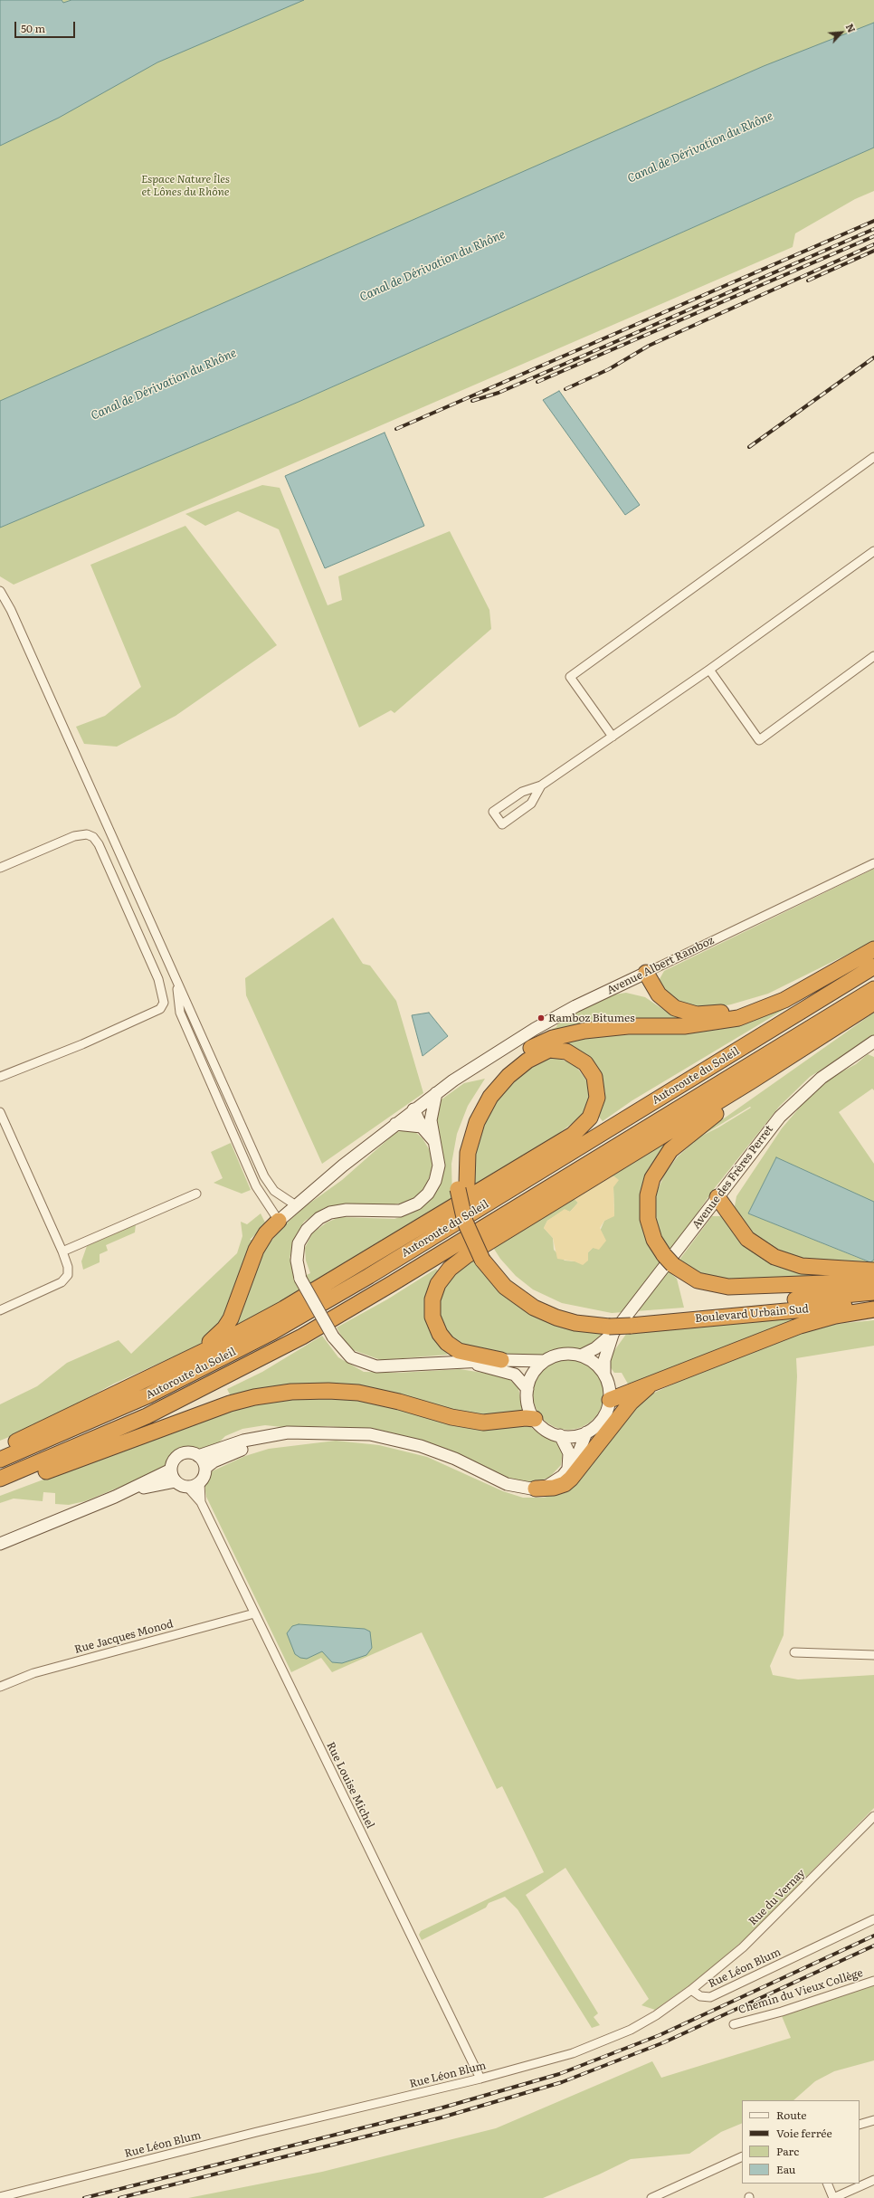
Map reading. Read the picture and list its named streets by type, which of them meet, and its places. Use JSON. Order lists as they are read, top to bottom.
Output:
{
  "streets": {
    "highway": ["Autoroute du Soleil", "Boulevard Urbain Sud"],
    "main road": ["Avenue Albert Ramboz", "Avenue des Frères Perret"],
    "street": [
      "Rue Jacques Monod",
      "Rue Louise Michel",
      "Rue du Vernay",
      "Rue Léon Blum",
      "Chemin du Vieux Collège"
    ]
  },
  "crossings": [
    ["Rue Jacques Monod", "Rue Louise Michel"],
    ["Rue Louise Michel", "Rue Léon Blum"],
    ["Rue du Vernay", "Rue Léon Blum"]
  ],
  "water": ["Canal de Dérivation du Rhône"],
  "parks": ["Espace Nature Îles et Lônes du Rhône"],
  "places": ["Ramboz Bitumes"],
  "legend": [
    "Route",
    "Voie ferrée",
    "Parc",
    "Eau"
  ],
  "scale_bar": "50 m",
  "north": "top right"
}
